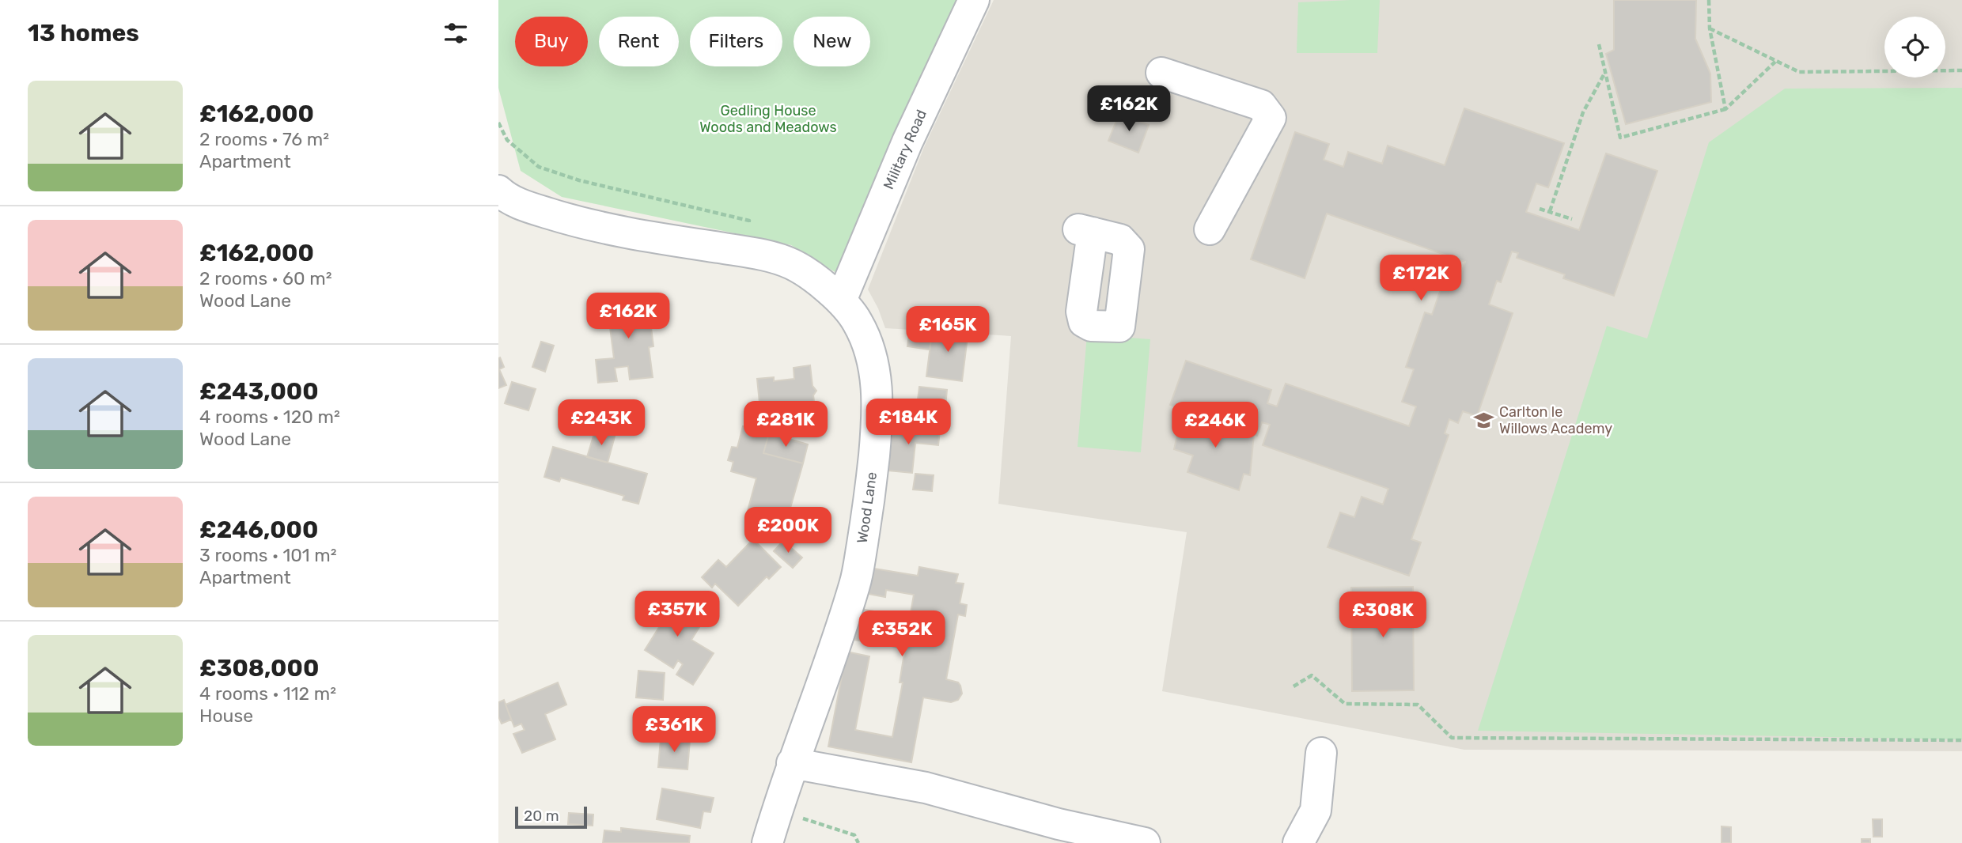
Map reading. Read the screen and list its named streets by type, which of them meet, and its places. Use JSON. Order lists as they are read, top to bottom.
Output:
{
  "streets": {
    "street": ["Military Road", "Wood Lane"]
  },
  "crossings": [
    ["Military Road", "Wood Lane"]
  ],
  "parks": ["Gedling House Woods and Meadows"],
  "places": {
    "school or university": ["Carlton le Willows Academy"]
  },
  "scale_bar": "20 m",
  "page": {
    "heading": "13 homes",
    "chip": [
      "Buy",
      "Rent",
      "Filters",
      "New"
    ],
    "list": [
      {
        "name": "£162,000",
        "note": "2 rooms · 76 m² · Apartment"
      },
      {
        "name": "£162,000",
        "note": "2 rooms · 60 m² · Wood Lane"
      },
      {
        "name": "£243,000",
        "note": "4 rooms · 120 m² · Wood Lane"
      },
      {
        "name": "£246,000",
        "note": "3 rooms · 101 m² · Apartment"
      },
      {
        "name": "£308,000",
        "note": "4 rooms · 112 m² · House"
      }
    ],
    "price": [
      "£162K",
      "£172K",
      "£162K",
      "£165K",
      "£184K",
      "£243K",
      "£281K",
      "£246K",
      "£200K",
      "£357K",
      "£308K",
      "£352K",
      "£361K"
    ],
    "scale": "20 m"
  }
}
